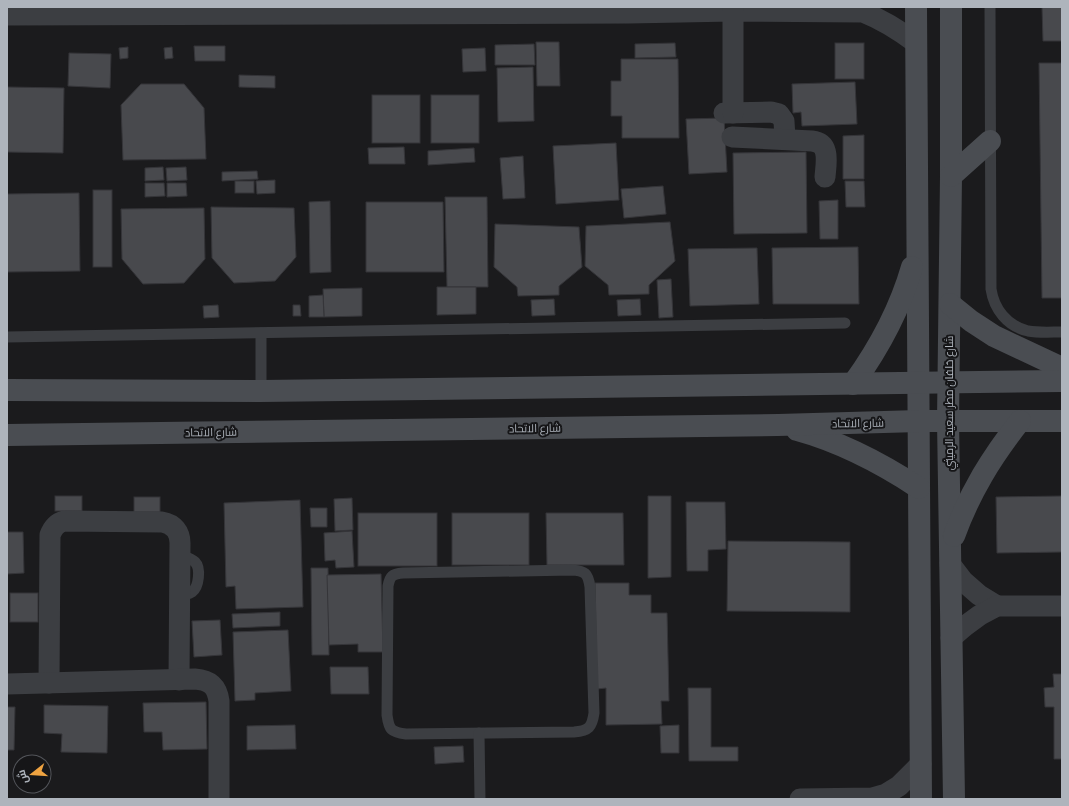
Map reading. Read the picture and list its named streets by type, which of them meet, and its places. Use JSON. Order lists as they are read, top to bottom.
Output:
{
  "streets": {
    "main road": ["شارع خلفان مطر سعيد الرميثي", "شارع الاتحاد"]
  },
  "crossings": [
    ["شارع خلفان مطر سعيد الرميثي", "شارع الاتحاد"]
  ],
  "north": "left"
}
